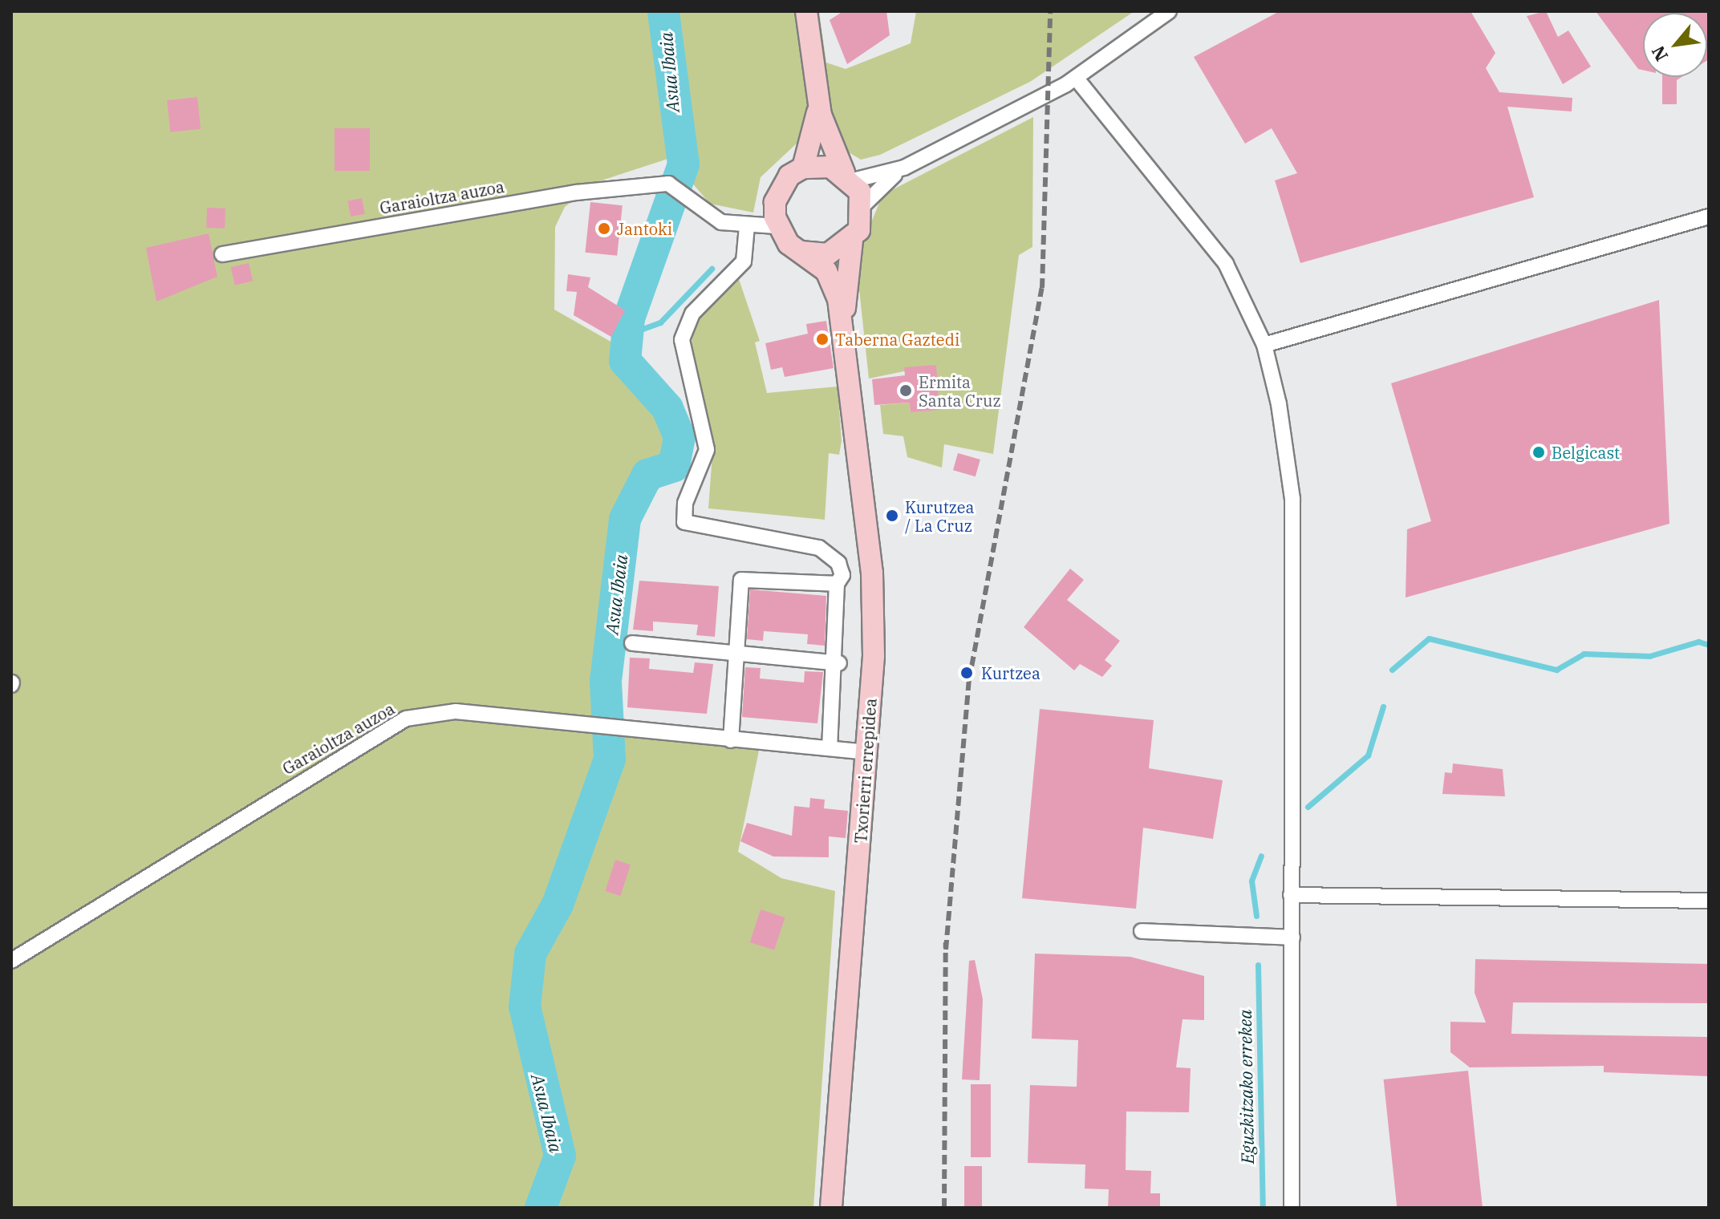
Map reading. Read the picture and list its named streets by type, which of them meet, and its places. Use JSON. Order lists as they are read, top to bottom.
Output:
{
  "streets": {
    "street": ["Garaioltza auzoa", "Txorierri errepidea"]
  },
  "crossings": [
    ["Garaioltza auzoa", "Txorierri errepidea"]
  ],
  "water": ["Asua Ibaia", "Eguzkitzako errekea"],
  "places": [
    "Jantoki",
    "Taberna Gaztedi",
    "Ermita Santa Cruz",
    "Belgicast",
    "Kurutzea / La Cruz",
    "Kurtzea"
  ],
  "north": "bottom left"
}
